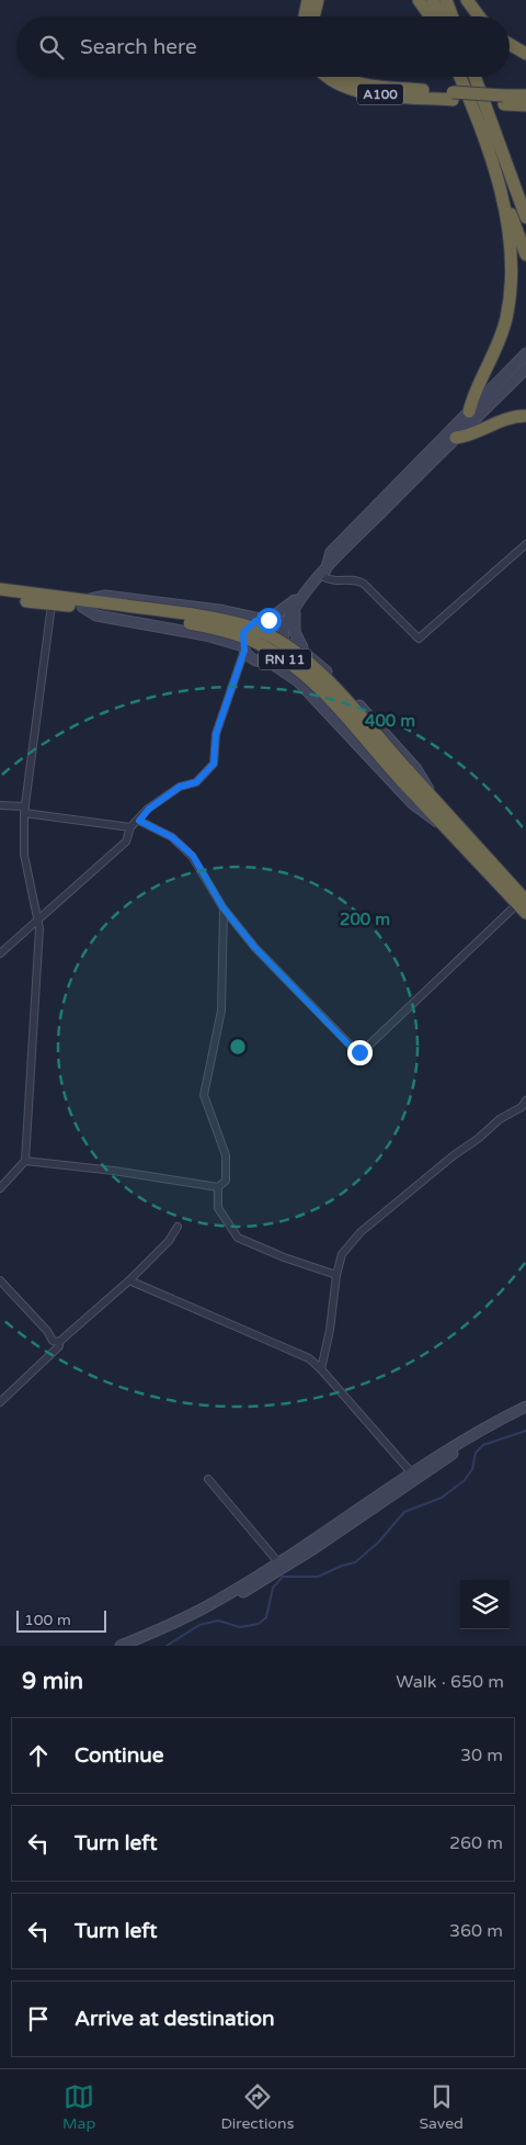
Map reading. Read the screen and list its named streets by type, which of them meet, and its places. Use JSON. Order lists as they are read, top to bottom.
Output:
{
  "streets": {
    "highway": ["A100", "RN 11"]
  },
  "scale_bar": "100 m",
  "page": {
    "search": "Search here",
    "scale": "100 m",
    "heading": ["9 min", "Walk · 650 m"],
    "list": [
      ["Continue", "30 m"],
      ["Turn left", "260 m"],
      ["Turn left", "360 m"],
      "Arrive at destination"
    ],
    "nav": ["Map", "Directions", "Saved"]
  },
  "rings": ["400 m", "200 m"]
}
